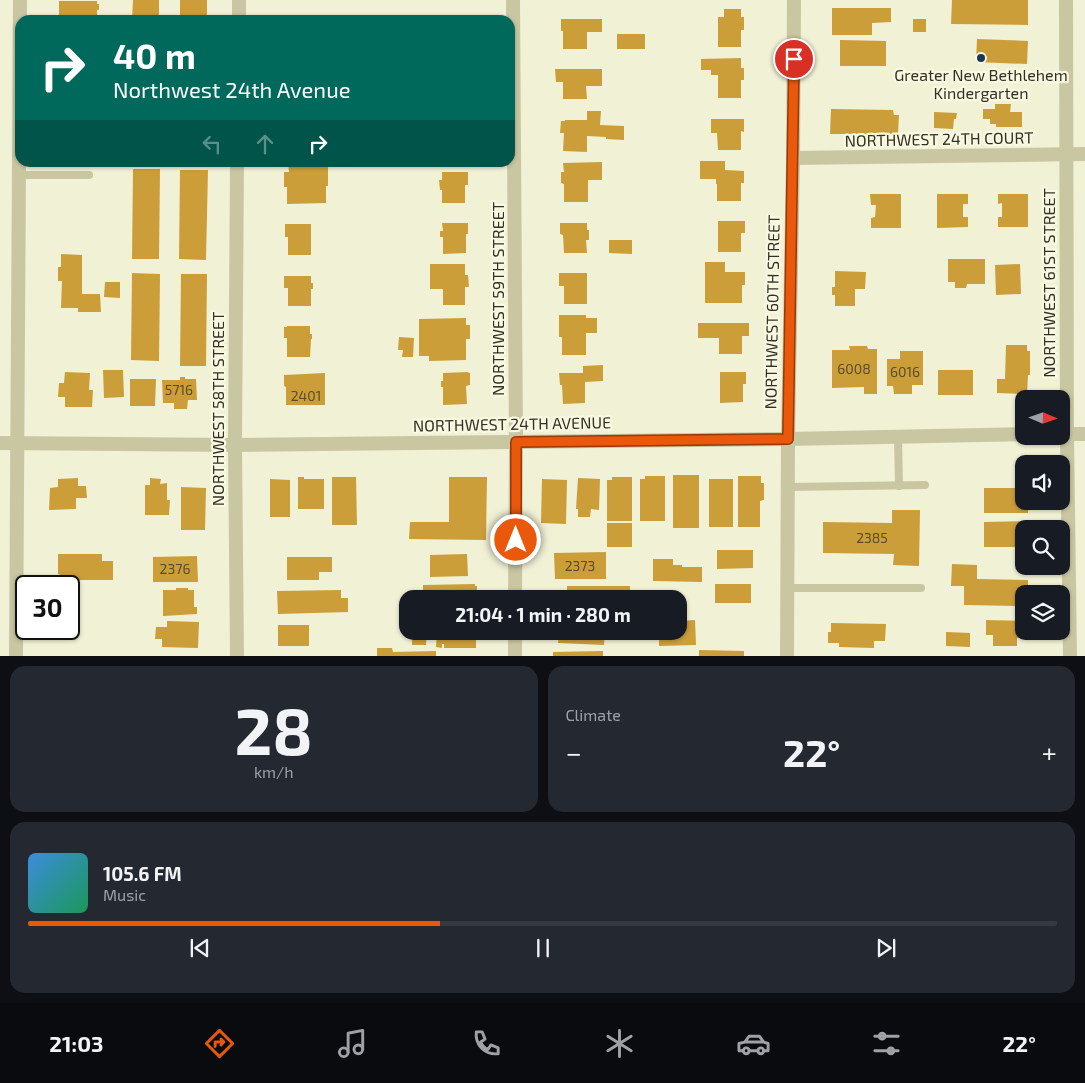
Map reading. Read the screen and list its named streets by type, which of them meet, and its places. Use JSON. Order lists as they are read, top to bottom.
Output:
{
  "streets": {
    "street": [
      "NORTHWEST 24TH COURT",
      "NORTHWEST 61ST STREET",
      "NORTHWEST 59TH STREET",
      "NORTHWEST 60TH STREET",
      "NORTHWEST 58TH STREET",
      "NORTHWEST 24TH AVENUE"
    ]
  },
  "crossings": [
    ["NORTHWEST 24TH COURT", "NORTHWEST 61ST STREET"],
    ["NORTHWEST 24TH COURT", "NORTHWEST 60TH STREET"],
    ["NORTHWEST 59TH STREET", "NORTHWEST 24TH AVENUE"],
    ["NORTHWEST 60TH STREET", "NORTHWEST 24TH AVENUE"],
    ["NORTHWEST 58TH STREET", "NORTHWEST 24TH AVENUE"]
  ],
  "places": ["Greater New Bethlehem Kindergarten"],
  "house_numbers": [
    "6008",
    "6016",
    "5716",
    "2401",
    "2385",
    "2373",
    "2376"
  ],
  "north": "right",
  "page": {
    "turn": ["40 m", "Northwest 24th Avenue"],
    "limit": "30",
    "trip": "21:04 · 1 min · 280 m",
    "tile": [
      ["28", "km/h"],
      "Climate"
    ],
    "heat": ["−", "22°", "+"],
    "song": ["105.6 FM", "Music"],
    "tabs": ["21:03", "22°"]
  }
}
